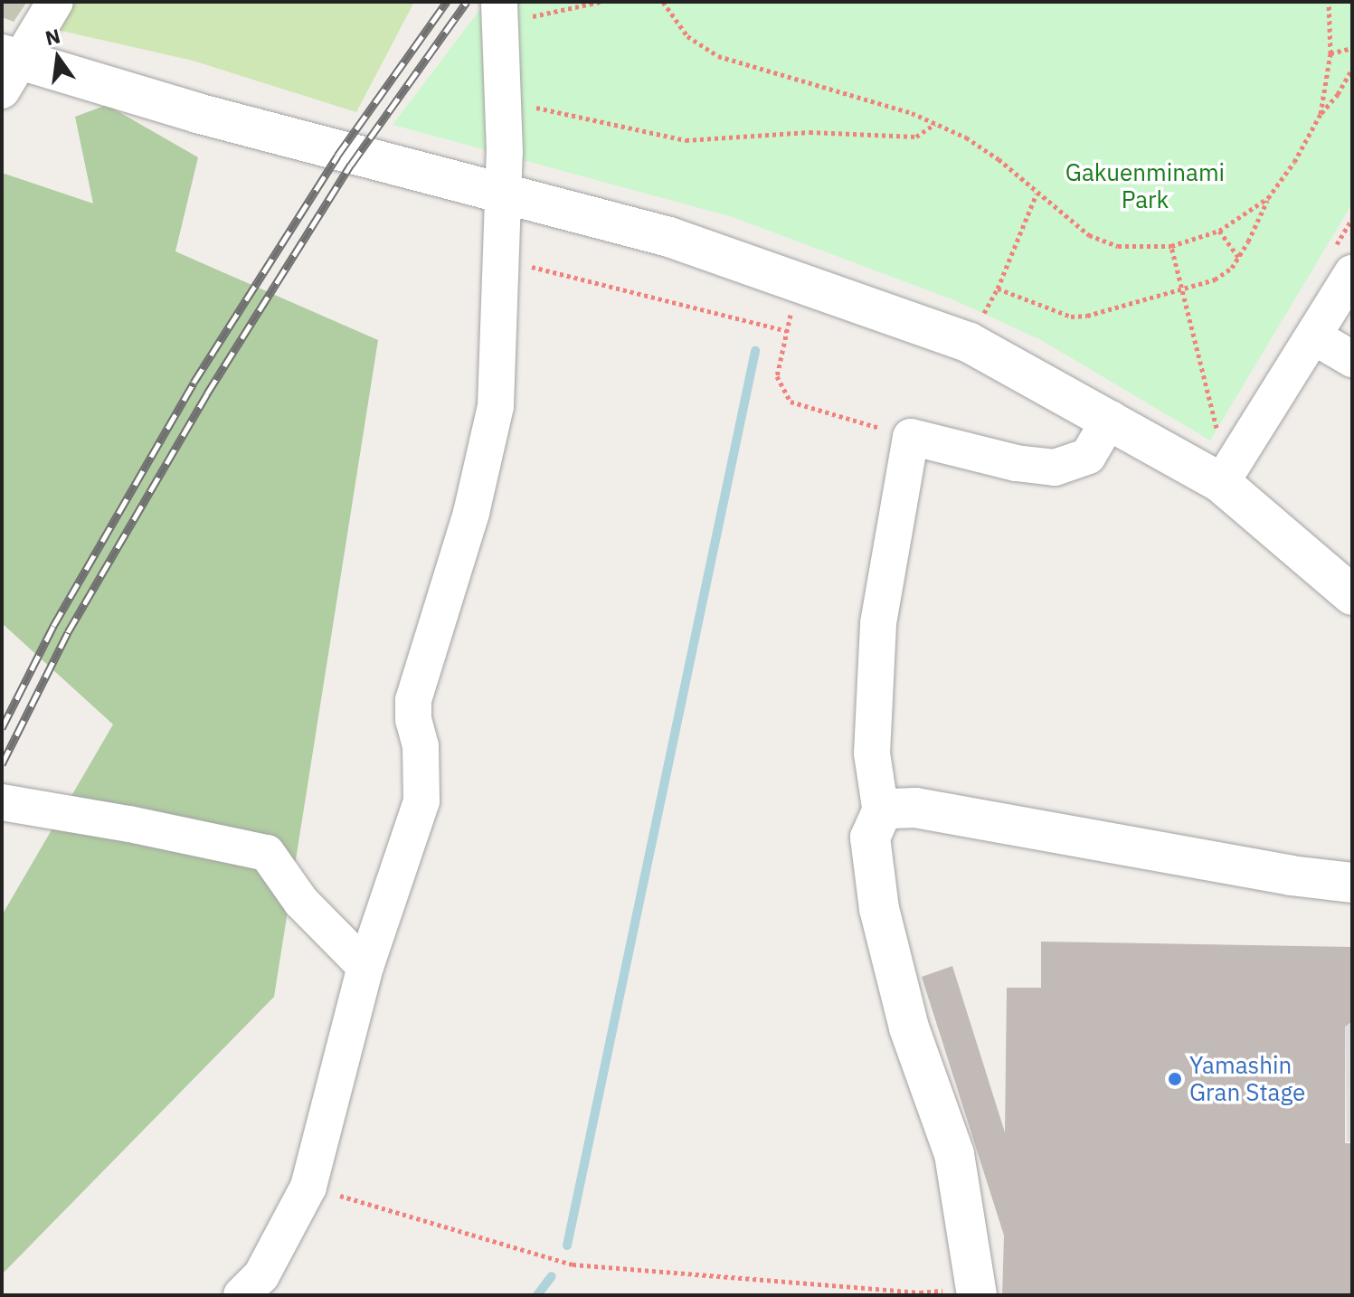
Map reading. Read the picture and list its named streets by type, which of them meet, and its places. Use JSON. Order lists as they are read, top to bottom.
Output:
{
  "parks": ["Gakuenminami Park"],
  "places": ["Yamashin Gran Stage"],
  "north": "top"
}
